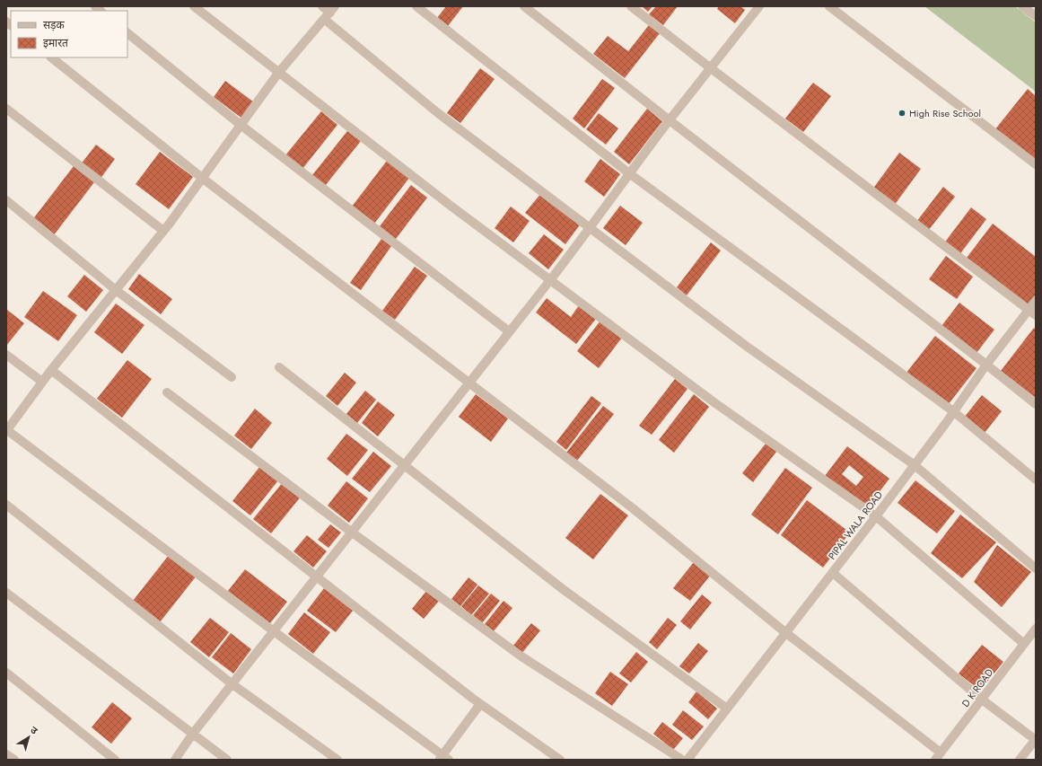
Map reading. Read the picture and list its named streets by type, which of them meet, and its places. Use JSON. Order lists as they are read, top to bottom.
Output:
{
  "streets": {
    "street": ["PIPAL WALA ROAD", "D K ROAD"]
  },
  "places": ["High Rise School"],
  "legend": ["सड़क", "इमारत"],
  "north": "top right"
}
